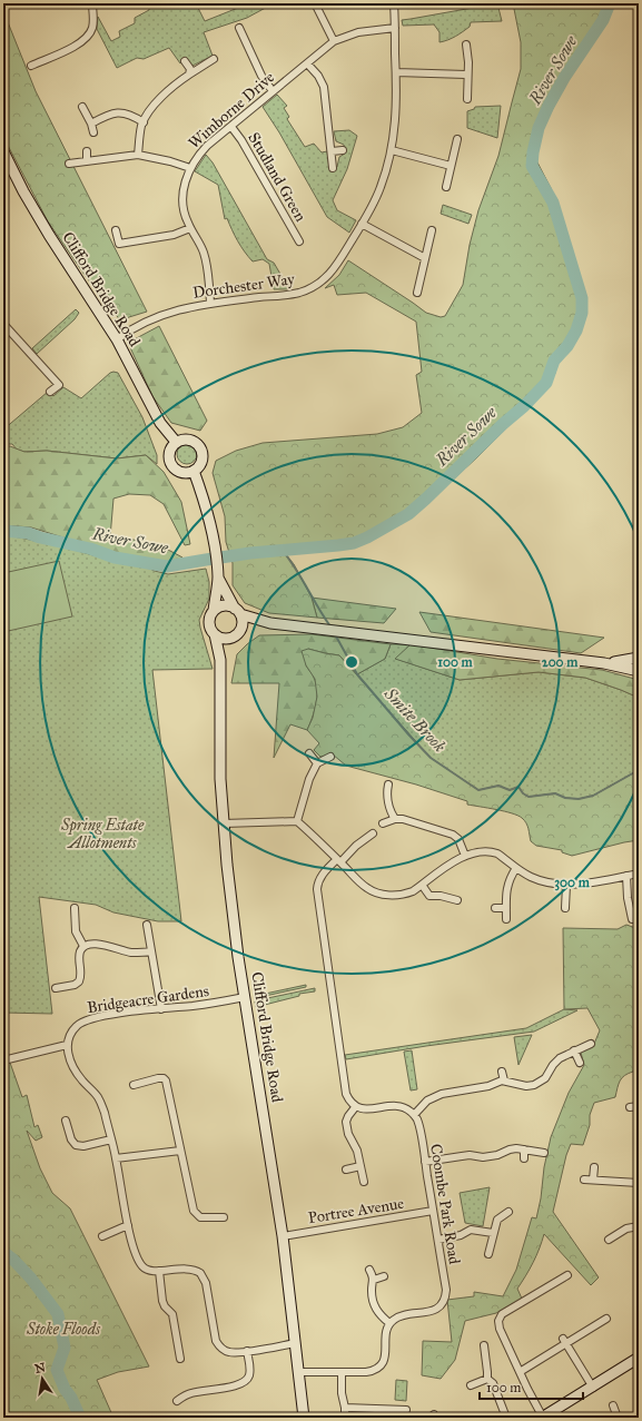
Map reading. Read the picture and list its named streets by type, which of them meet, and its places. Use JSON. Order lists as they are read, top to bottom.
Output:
{
  "streets": {
    "main road": ["Clifford Bridge Road"],
    "street": [
      "Wimborne Drive",
      "Studland Green",
      "Dorchester Way",
      "Bridgeacre Gardens",
      "Coombe Park Road",
      "Portree Avenue"
    ]
  },
  "crossings": [
    ["Wimborne Drive", "Studland Green"],
    ["Wimborne Drive", "Dorchester Way"],
    ["Dorchester Way", "Clifford Bridge Road"],
    ["Clifford Bridge Road", "Bridgeacre Gardens"],
    ["Clifford Bridge Road", "Portree Avenue"],
    ["Coombe Park Road", "Portree Avenue"]
  ],
  "water": ["River Sowe", "Smite Brook"],
  "parks": ["Spring Estate Allotments", "Stoke Floods"],
  "scale_bar": "100 m",
  "north": "top",
  "rings": ["100 m", "200 m", "300 m"]
}
